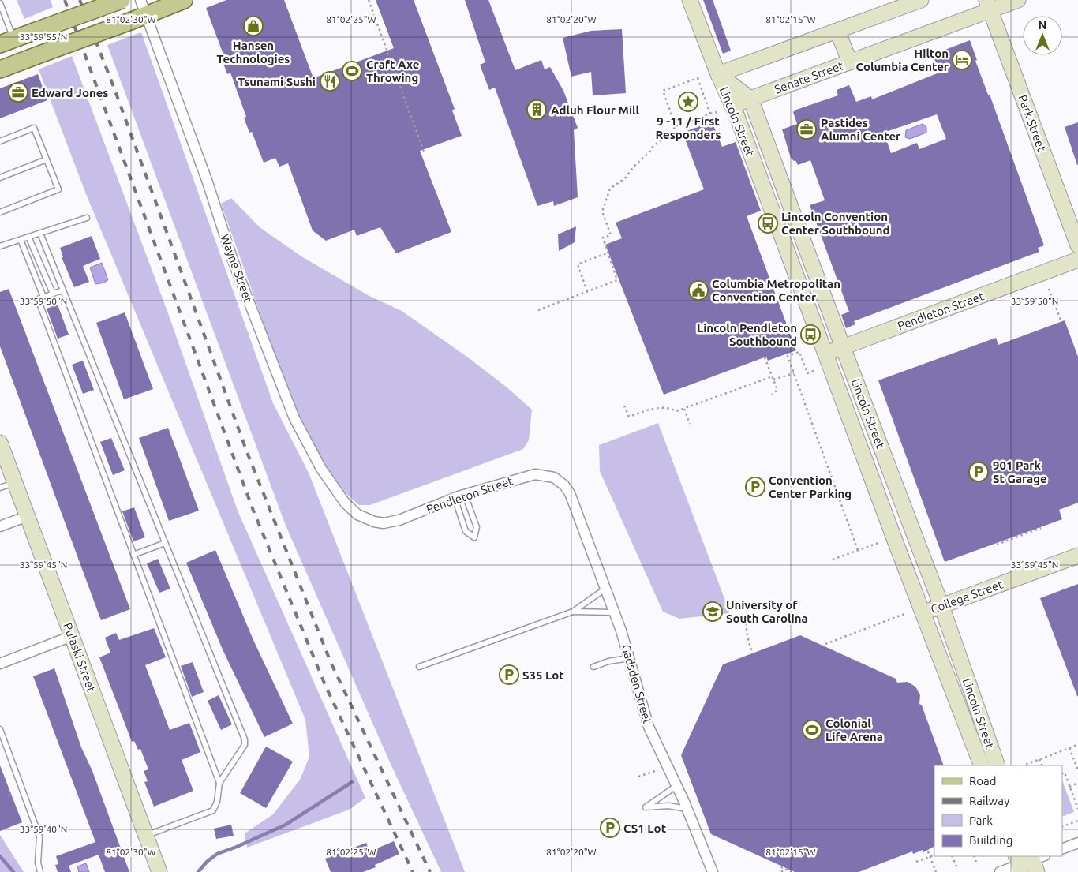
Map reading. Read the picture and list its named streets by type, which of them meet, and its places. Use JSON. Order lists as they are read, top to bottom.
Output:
{
  "streets": {
    "street": [
      "Senate Street",
      "Lincoln Street",
      "Park Street",
      "Wayne Street",
      "Pendleton Street",
      "College Street",
      "Pulaski Street",
      "Gadsden Street"
    ]
  },
  "crossings": [
    ["Senate Street", "Lincoln Street"],
    ["Senate Street", "Park Street"],
    ["Lincoln Street", "Pendleton Street"],
    ["Lincoln Street", "College Street"],
    ["Wayne Street", "Pendleton Street"],
    ["Pendleton Street", "Gadsden Street"]
  ],
  "places": {
    "shop": ["Hansen Technologies"],
    "hotel": ["Hilton Columbia Center"],
    "sports": ["Craft Axe Throwing", "Colonial Life Arena"],
    "restaurant": ["Tsunami Sushi"],
    "office": ["Edward Jones", "Pastides Alumni Center"],
    "place": ["9 -11 / First Responders"],
    "building": ["Adluh Flour Mill"],
    "bus stop": ["Lincoln Convention Center Southbound", "Lincoln Pendleton Southbound"],
    "public building": ["Columbia Metropolitan Convention Center"],
    "parking": [
      "901 Park St Garage",
      "Convention Center Parking",
      "S35 Lot",
      "CS1 Lot"
    ],
    "school or university": ["University of South Carolina"]
  },
  "legend": [
    "Road",
    "Railway",
    "Park",
    "Building"
  ],
  "north": "top",
  "coordinates": [
    "81°02'30\"W",
    "81°02'25\"W",
    "81°02'20\"W",
    "81°02'15\"W",
    "33°59'55\"N",
    "33°59'50\"N",
    "33°59'45\"N",
    "33°59'40\"N"
  ]
}
